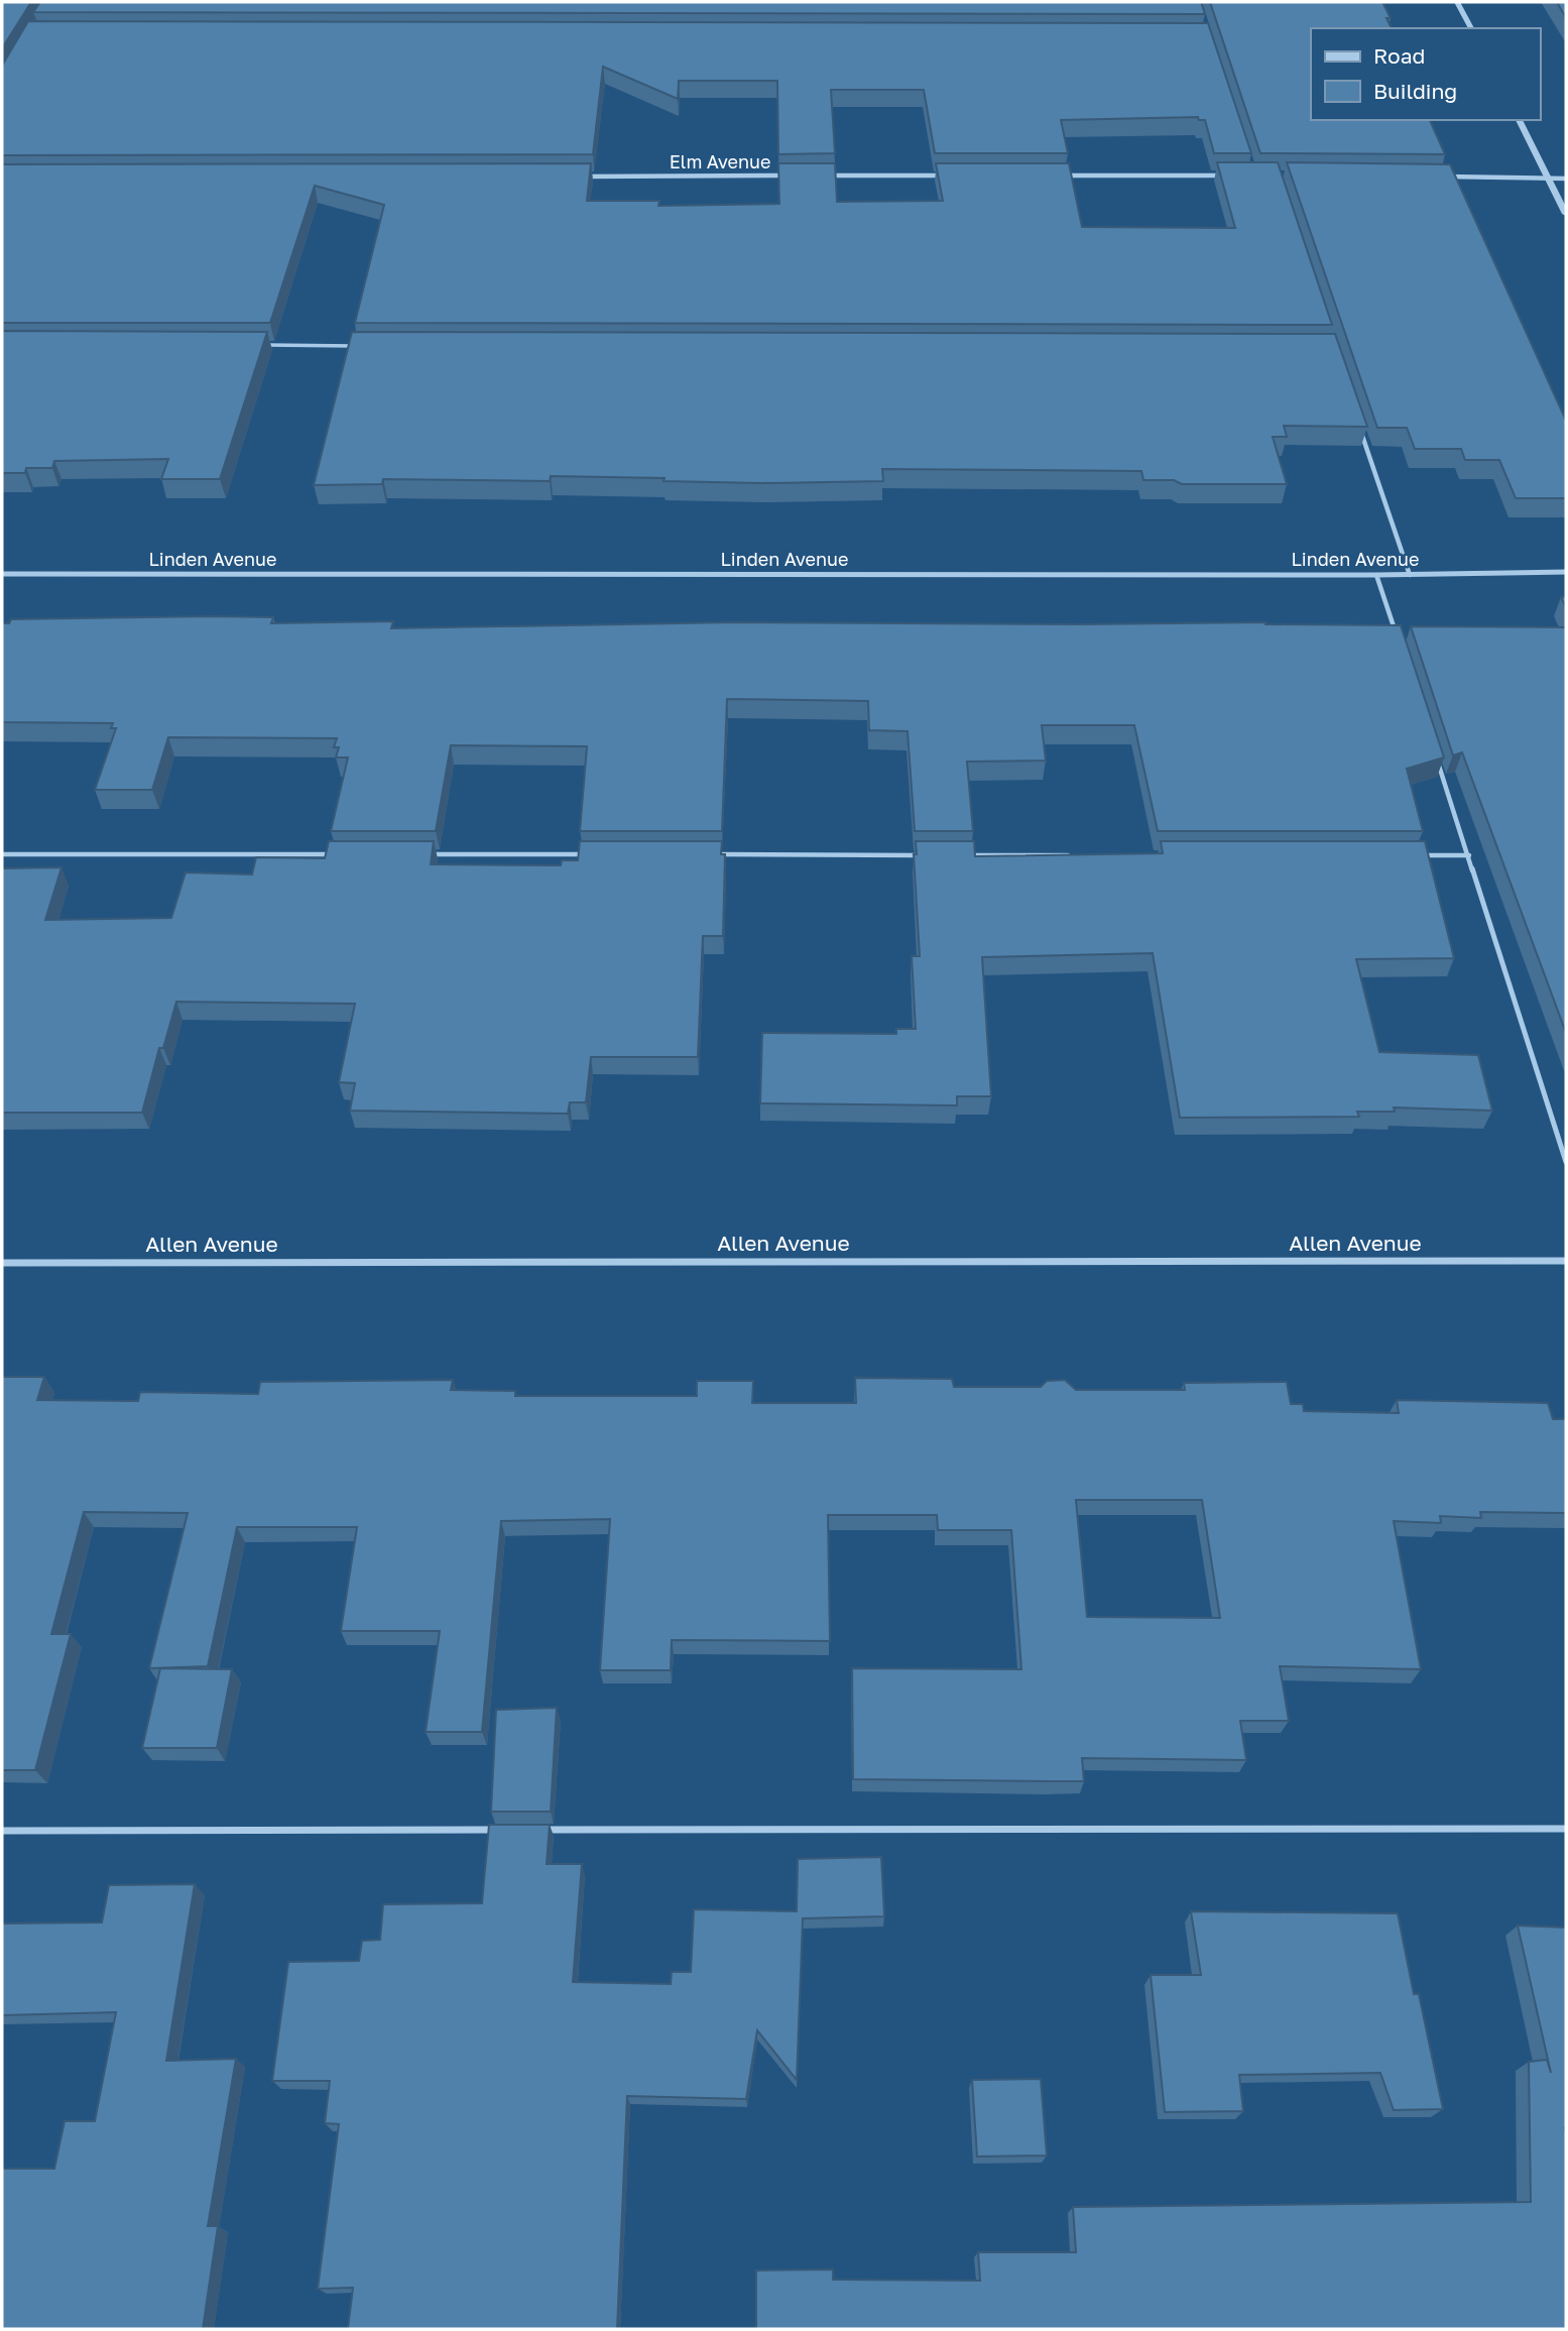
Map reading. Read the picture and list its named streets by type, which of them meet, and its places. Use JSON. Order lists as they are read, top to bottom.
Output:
{
  "streets": {
    "street": ["Elm Avenue", "Linden Avenue", "Allen Avenue"]
  },
  "legend": ["Road", "Building"]
}
